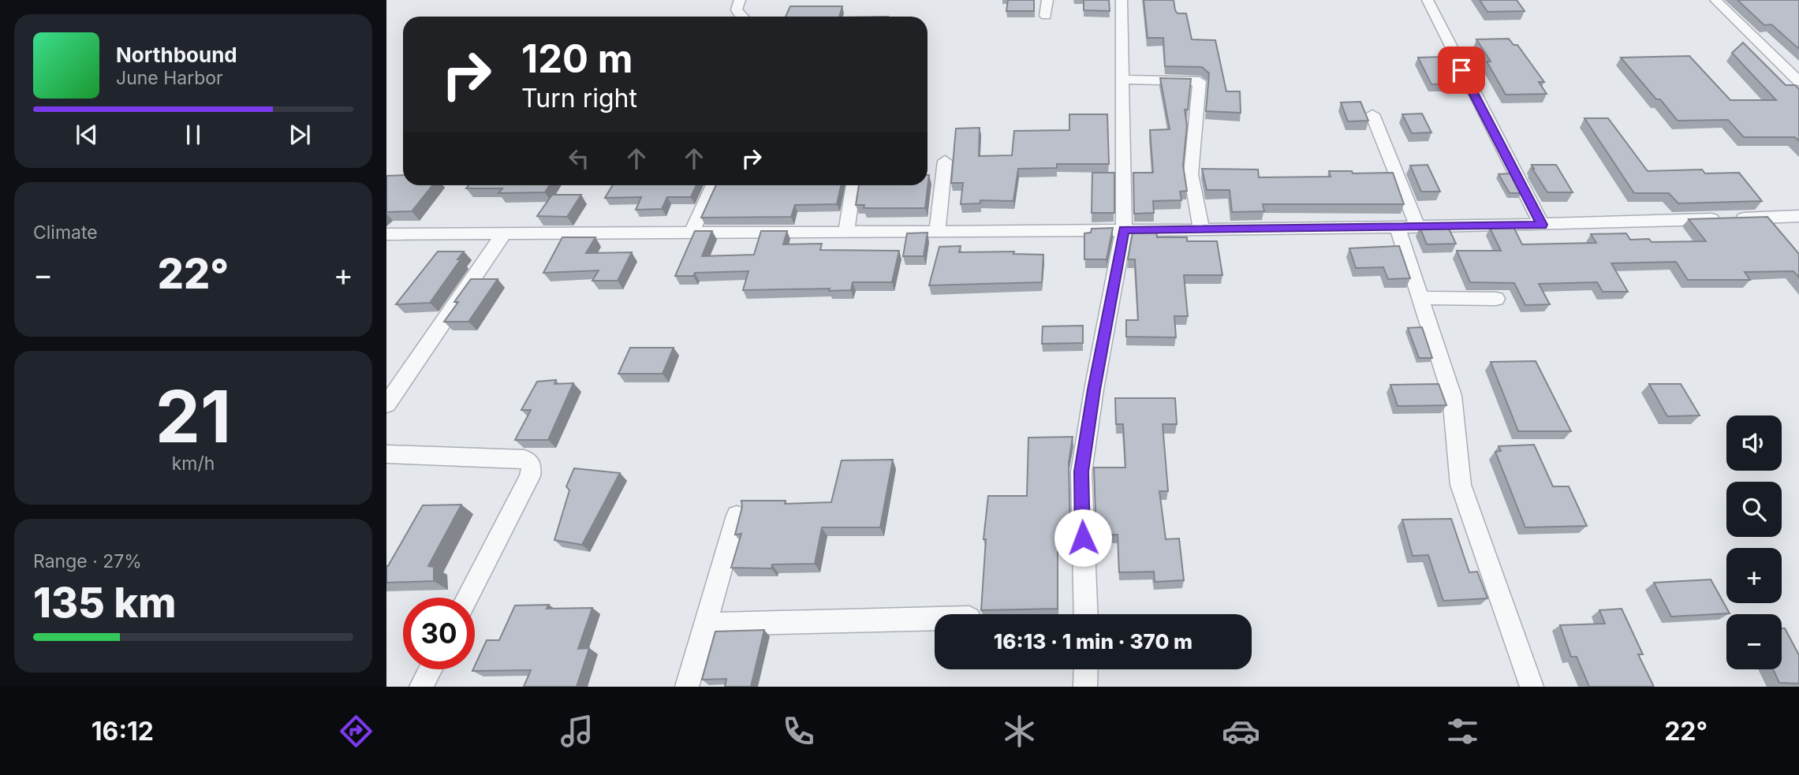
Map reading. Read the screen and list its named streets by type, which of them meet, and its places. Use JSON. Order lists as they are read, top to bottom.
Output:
{
  "page": {
    "turn": ["120 m", "Turn right"],
    "song": ["Northbound", "June Harbor"],
    "tile": [
      "Climate",
      ["21", "km/h"],
      ["Range · 27%", "135 km"]
    ],
    "heat": ["−", "22°", "+"],
    "map_buttons": ["+", "−"],
    "limit": "30",
    "trip": "16:13 · 1 min · 370 m",
    "tabs": ["16:12", "22°"]
  }
}
